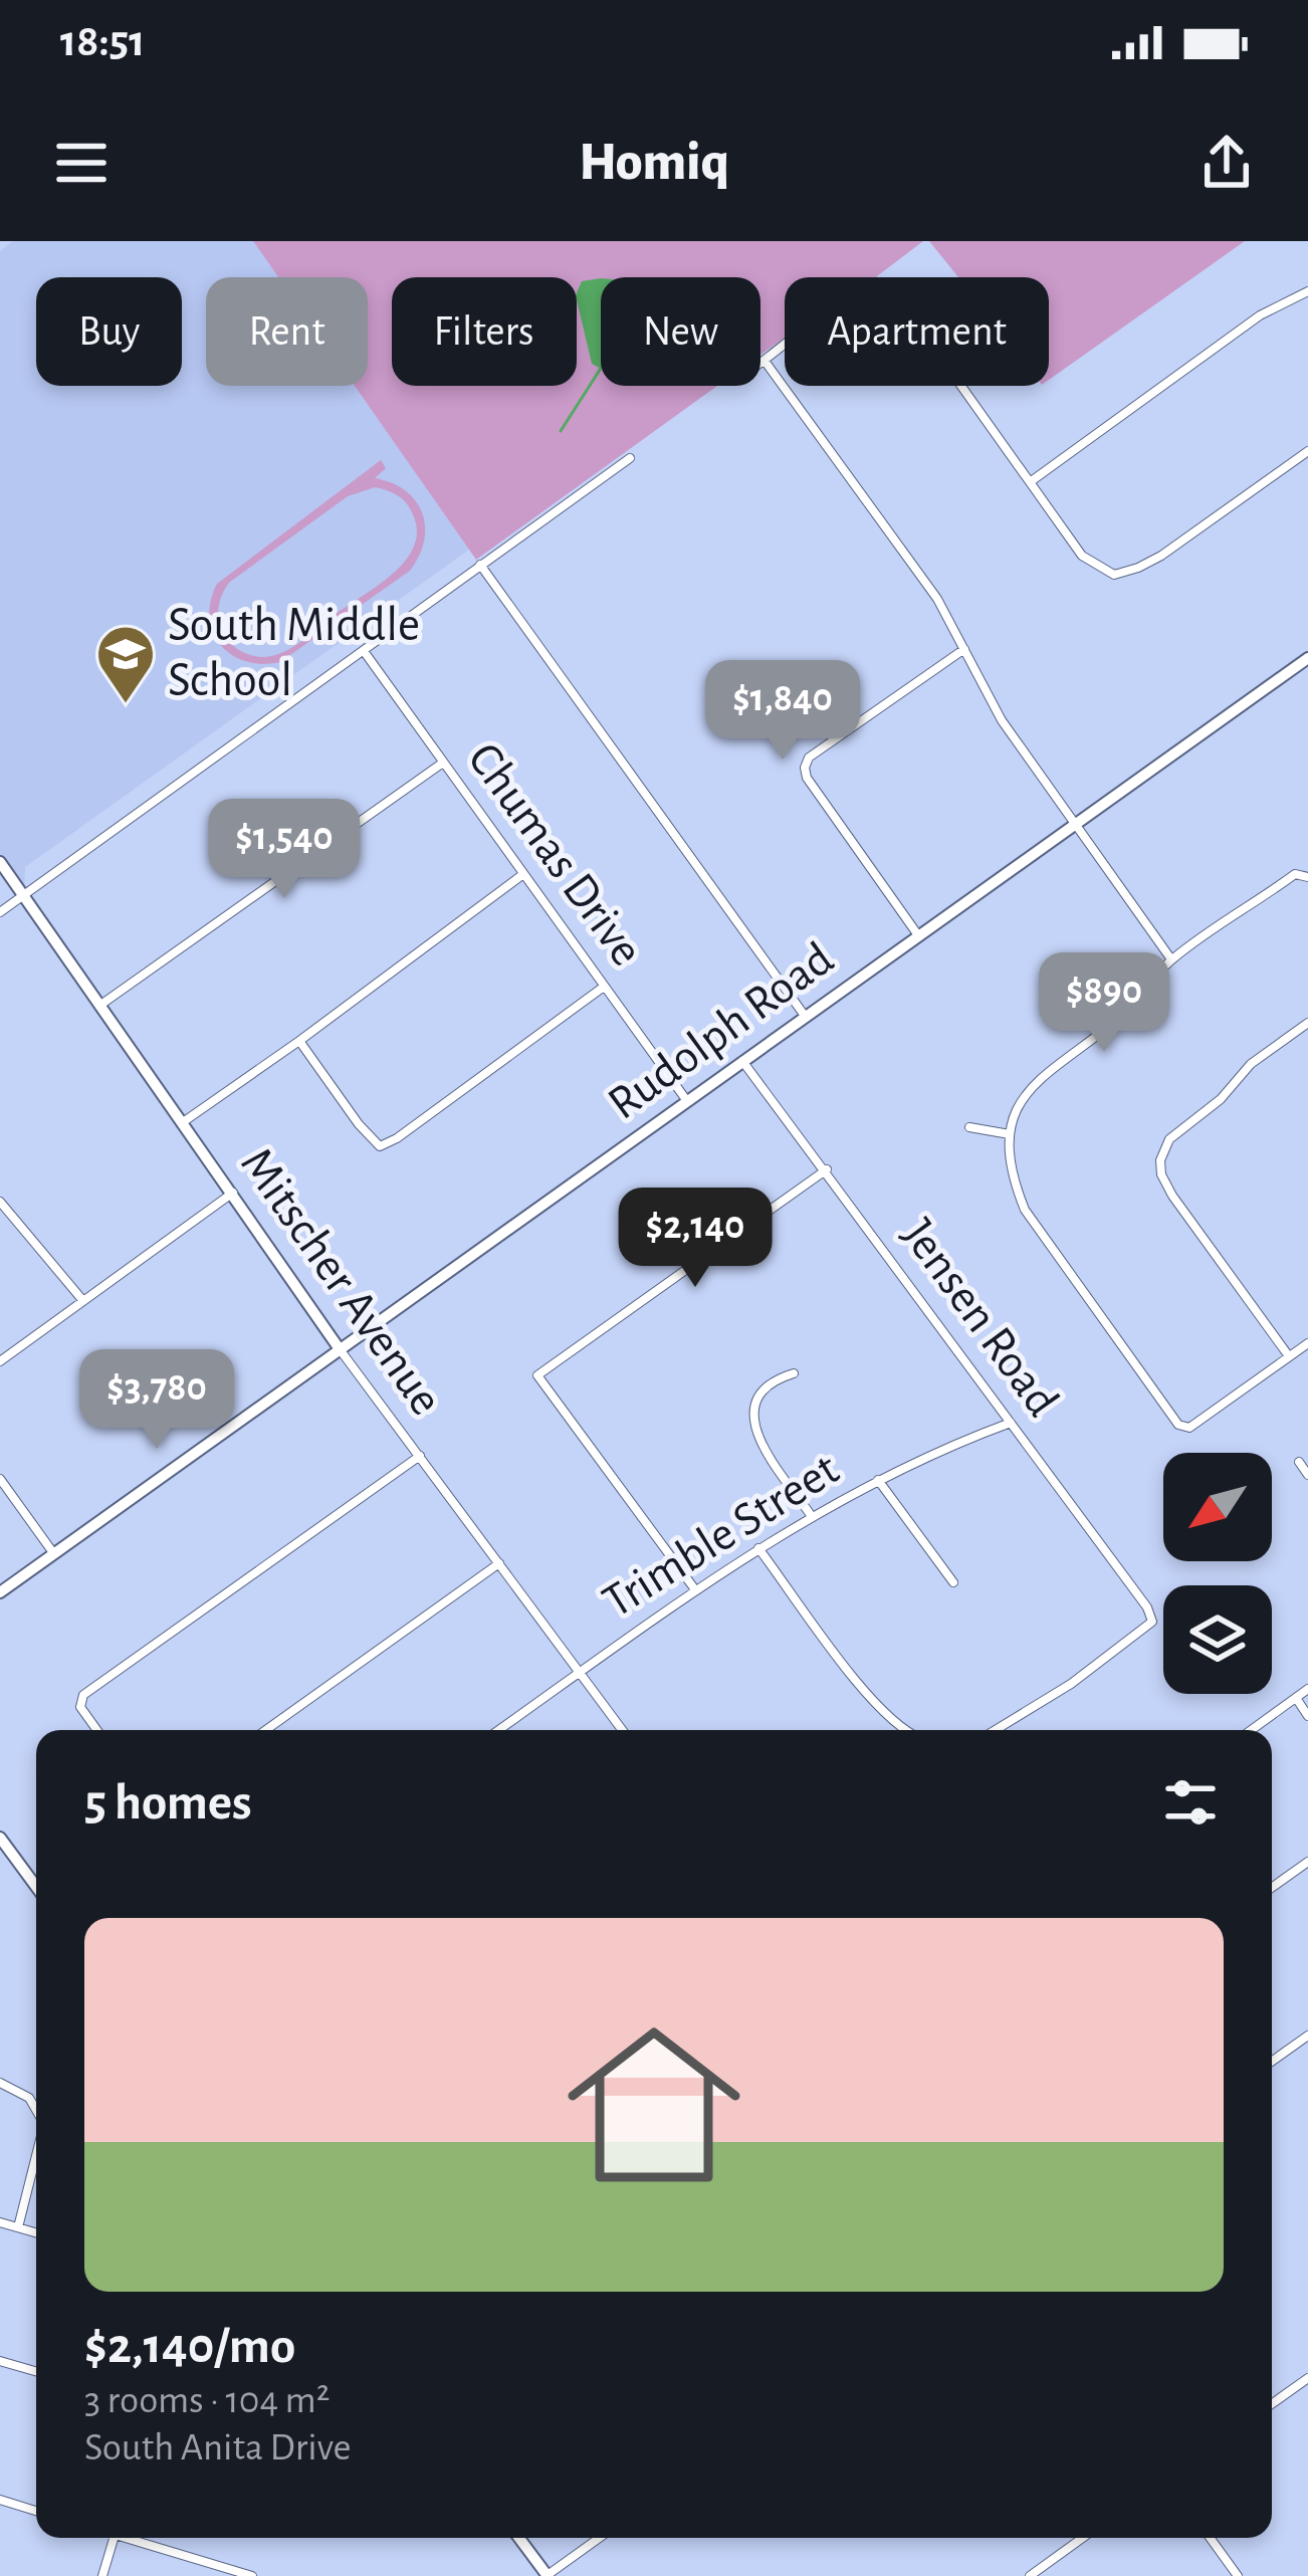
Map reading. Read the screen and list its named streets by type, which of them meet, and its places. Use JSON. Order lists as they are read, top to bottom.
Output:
{
  "streets": {
    "street": [
      "Chumas Drive",
      "Rudolph Road",
      "Mitscher Avenue",
      "Jensen Road",
      "Trimble Street"
    ]
  },
  "crossings": [
    ["Chumas Drive", "Rudolph Road"],
    ["Rudolph Road", "Mitscher Avenue"],
    ["Rudolph Road", "Jensen Road"],
    ["Mitscher Avenue", "Trimble Street"],
    ["Jensen Road", "Trimble Street"]
  ],
  "places": {
    "school or university": ["South Middle School"]
  },
  "north": "bottom left",
  "page": {
    "status": "18:51",
    "header": "Homiq",
    "chip": [
      "Buy",
      "Rent",
      "Filters",
      "New",
      "Apartment"
    ],
    "price": [
      "$1,840",
      "$1,540",
      "$890",
      "$2,140",
      "$3,780"
    ],
    "heading": "5 homes",
    "list": [
      {
        "name": "$2,140/mo",
        "note": "3 rooms · 104 m² · South Anita Drive"
      }
    ]
  }
}
